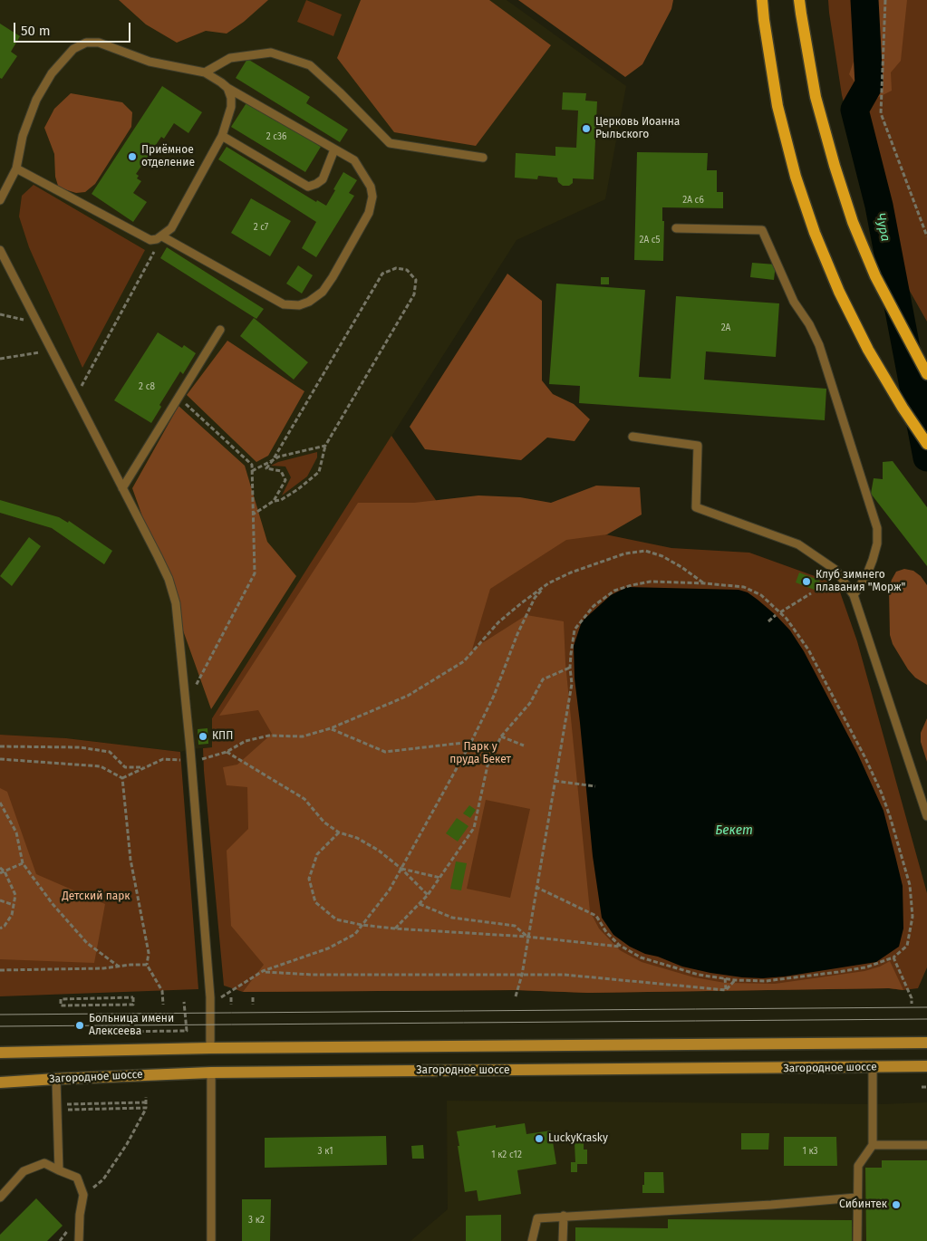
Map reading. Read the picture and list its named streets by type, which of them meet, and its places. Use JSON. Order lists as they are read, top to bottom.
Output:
{
  "streets": {
    "main road": ["Загородное шоссе"]
  },
  "water": ["Чура", "Бекет"],
  "parks": ["Парк у пруда Бекет", "Детский парк"],
  "places": [
    "Церковь Иоанна Рыльского",
    "Приёмное отделение",
    "Клуб зимнего плавания \"Морж\"",
    "КПП",
    "Больница имени Алексеева",
    "LuckyKrasky",
    "Сибинтек"
  ],
  "house_numbers": [
    "2 с36",
    "2А с6",
    "2 с7",
    "2А с5",
    "2А",
    "2 с8",
    "3 к1",
    "1 к3",
    "1 к2 с12",
    "3 к2"
  ],
  "scale_bar": "50 m"
}
